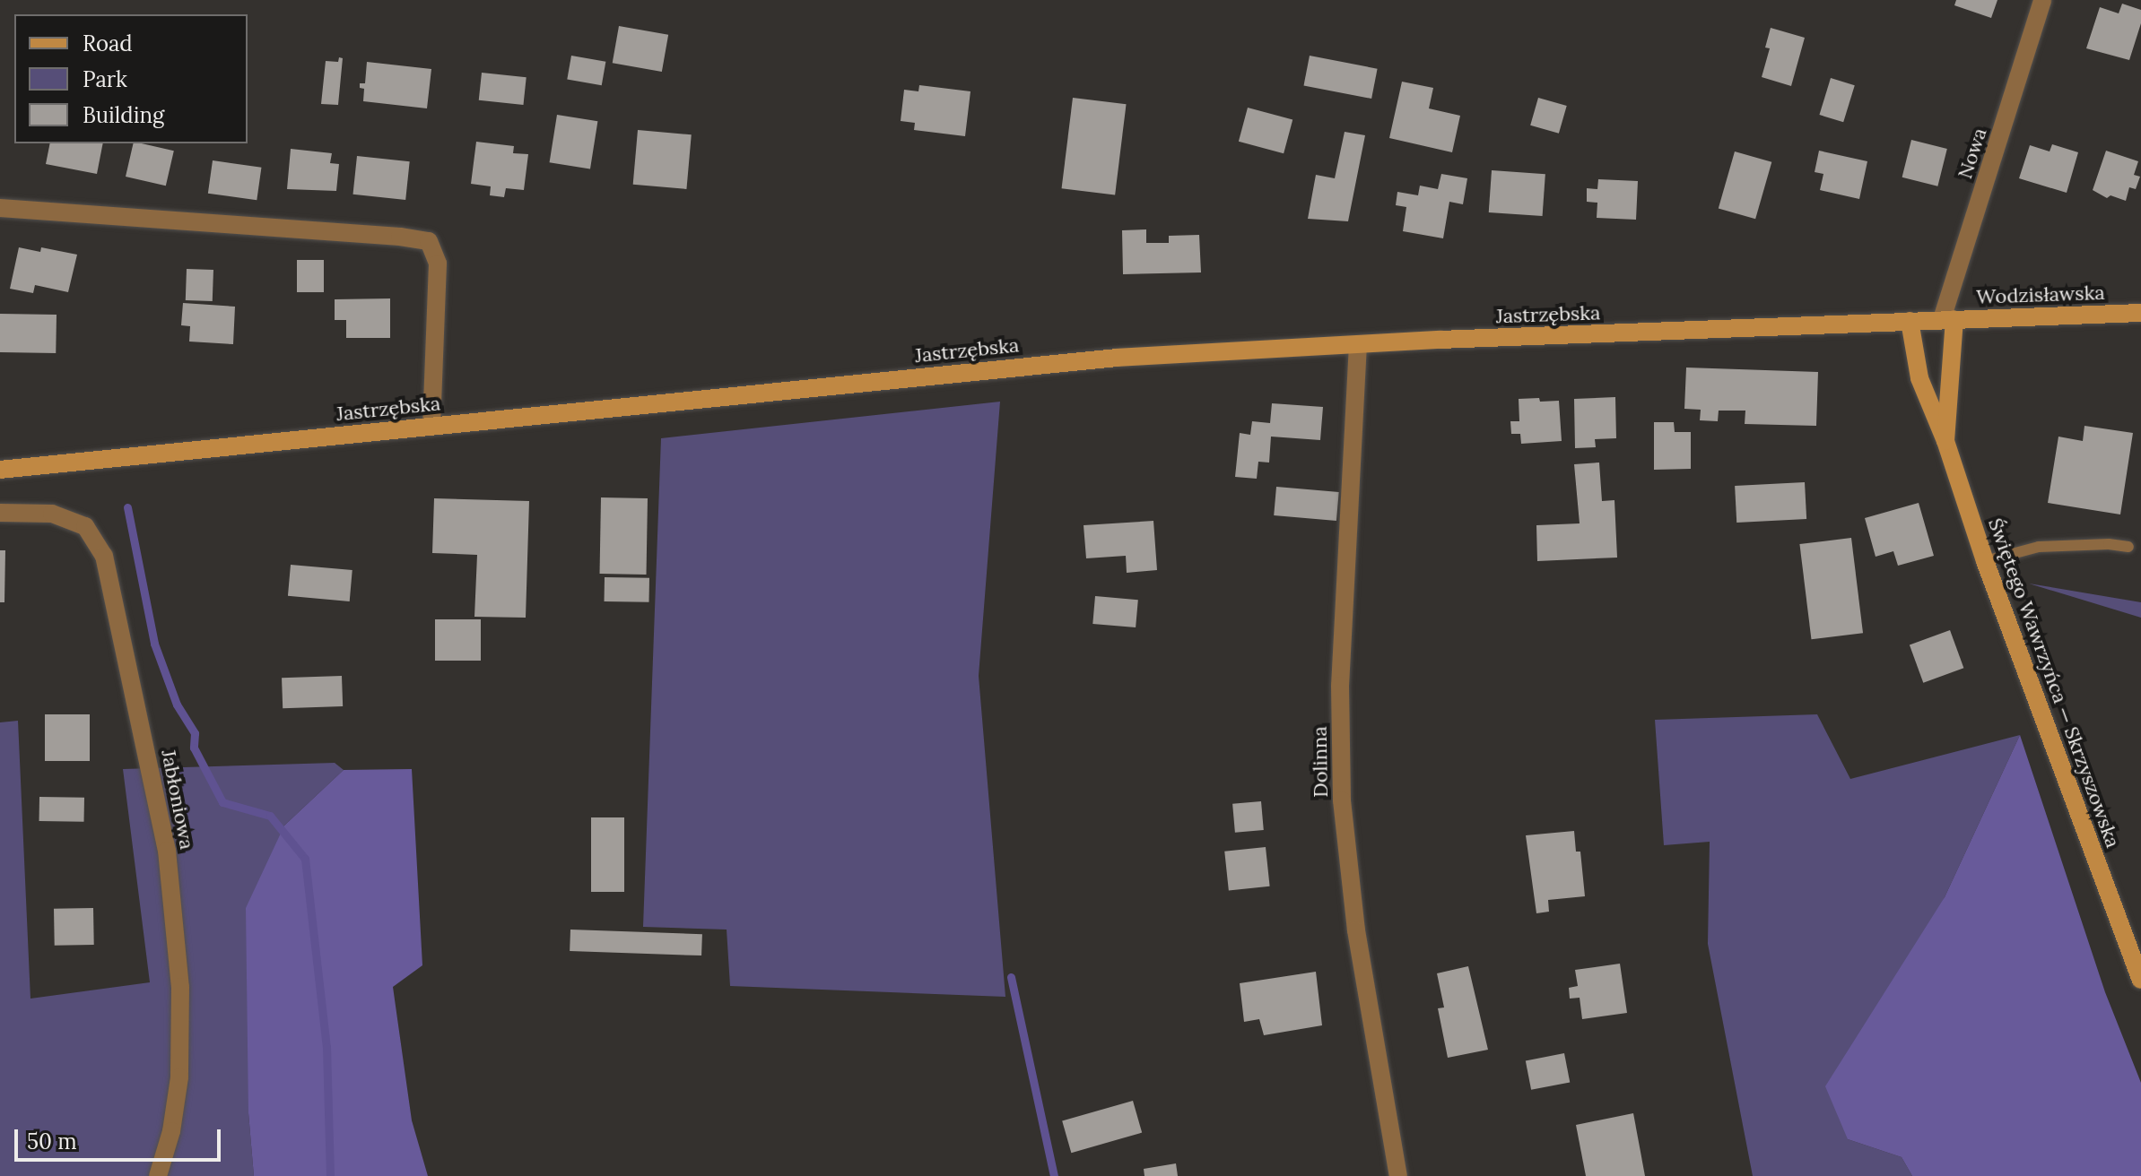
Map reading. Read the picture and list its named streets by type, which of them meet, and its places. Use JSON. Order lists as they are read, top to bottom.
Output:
{
  "streets": {
    "main road": ["Wodzisławska", "Jastrzębska", "Świętego Wawrzyńca — Skrzyszowska"],
    "street": ["Nowa", "Dolinna", "Jabłoniowa"]
  },
  "crossings": [
    ["Nowa", "Wodzisławska"],
    ["Nowa", "Jastrzębska"],
    ["Wodzisławska", "Jastrzębska"],
    ["Jastrzębska", "Świętego Wawrzyńca — Skrzyszowska"],
    ["Jastrzębska", "Dolinna"]
  ],
  "legend": ["Road", "Park", "Building"],
  "scale_bar": "50 m"
}
